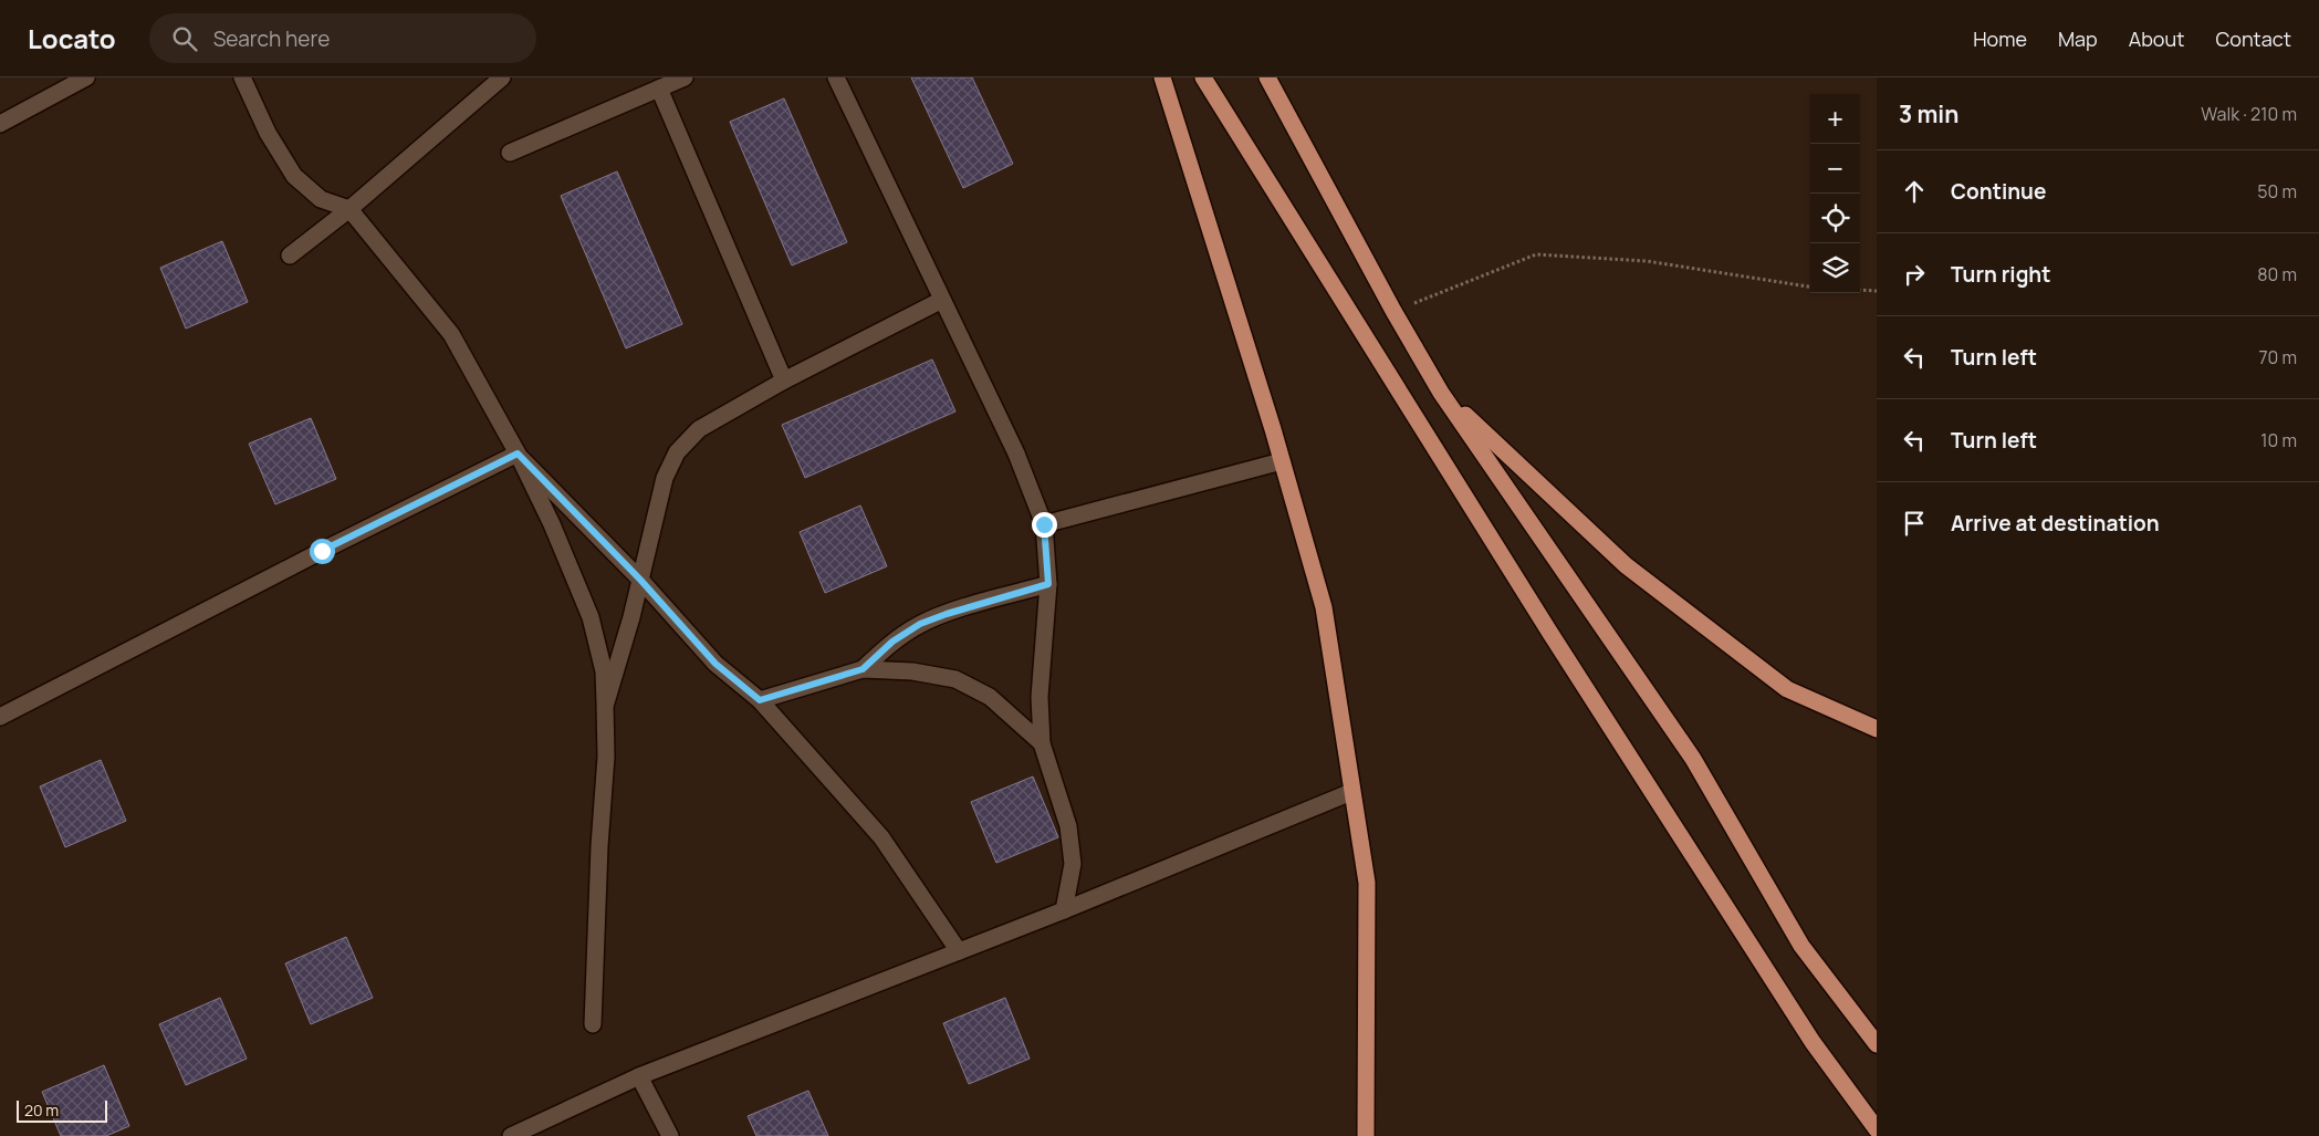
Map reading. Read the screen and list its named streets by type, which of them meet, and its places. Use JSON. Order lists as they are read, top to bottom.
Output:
{
  "scale_bar": "20 m",
  "page": {
    "header": "Locato",
    "search": "Search here",
    "nav": [
      "Home",
      "Map",
      "About",
      "Contact"
    ],
    "heading": ["3 min", "Walk · 210 m"],
    "map_buttons": ["+", "−"],
    "list": [
      ["Continue", "50 m"],
      ["Turn right", "80 m"],
      ["Turn left", "70 m"],
      ["Turn left", "10 m"],
      "Arrive at destination"
    ],
    "scale": "20 m"
  }
}
